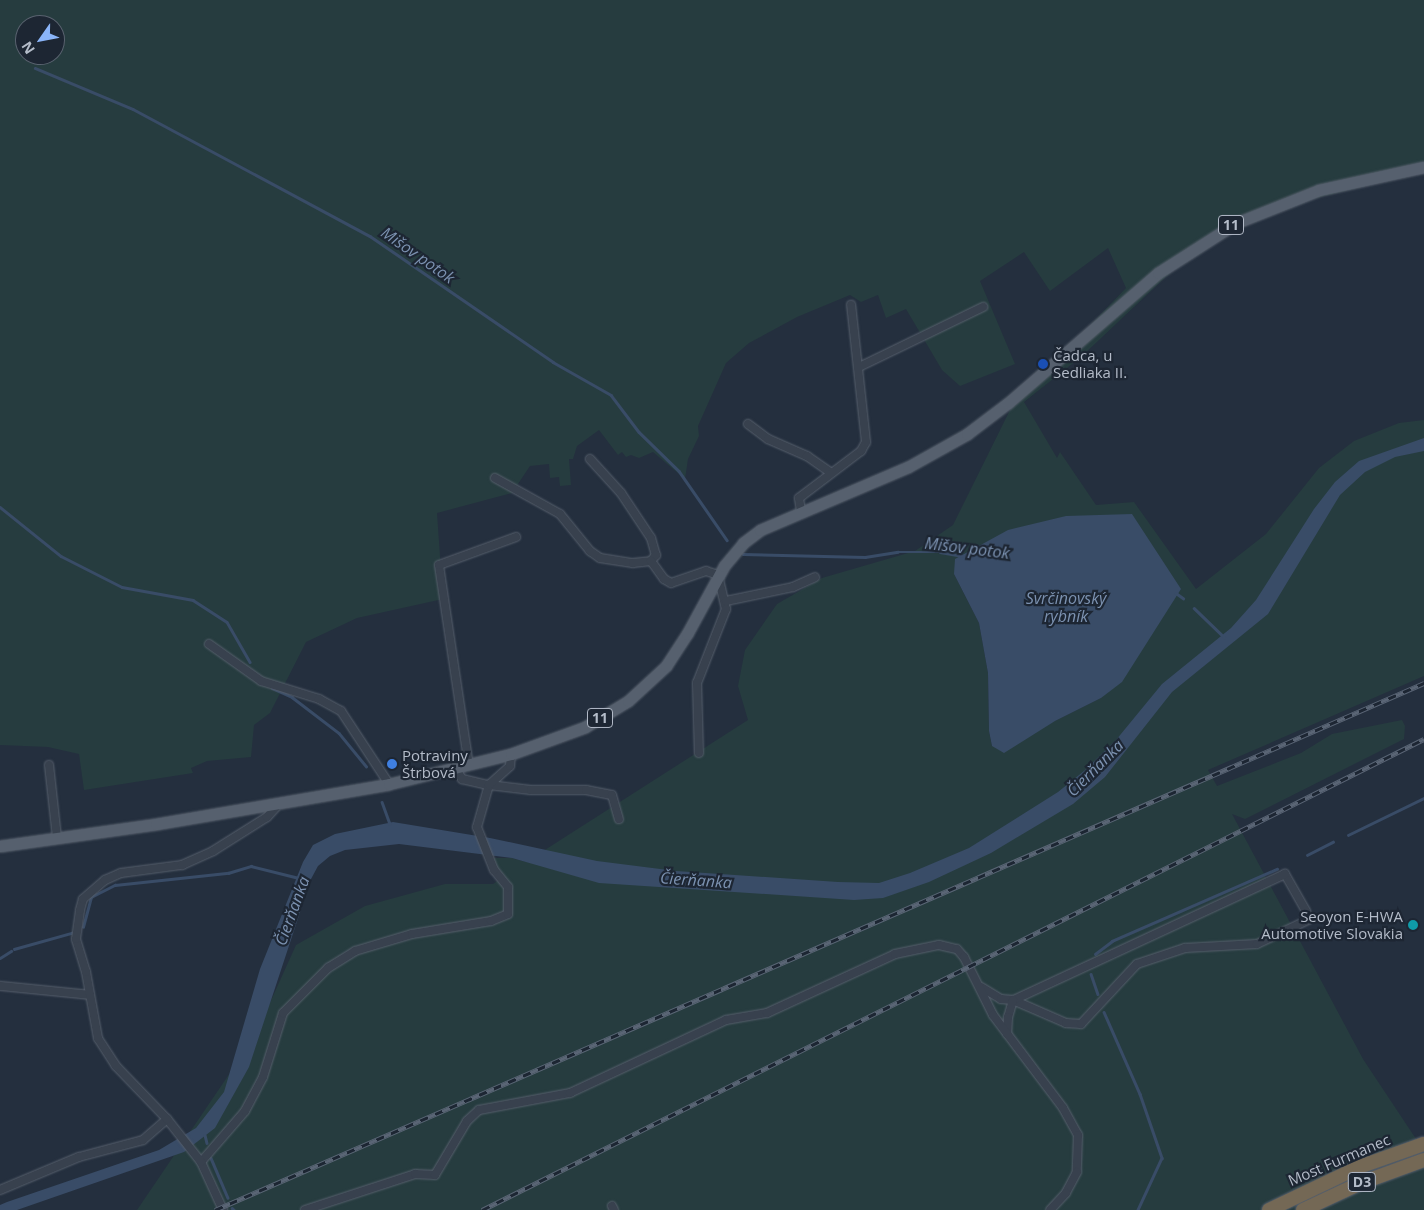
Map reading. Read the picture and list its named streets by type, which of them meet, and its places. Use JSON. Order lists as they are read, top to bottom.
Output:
{
  "streets": {
    "highway": ["Most Furmanec", "D3"],
    "main road": ["11"]
  },
  "water": ["Mišov potok", "Svrčinovský rybník", "Čierňanka"],
  "places": ["Čadca, u Sedliaka II.", "Potraviny Štrbová", "Seoyon E-HWA Automotive Slovakia"],
  "north": "bottom left"
}
